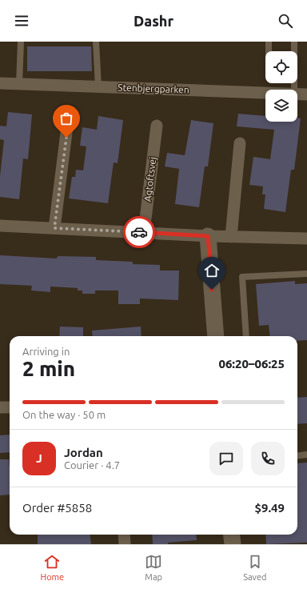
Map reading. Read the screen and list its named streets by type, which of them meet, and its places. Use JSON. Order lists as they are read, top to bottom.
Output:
{
  "streets": {
    "street": ["Stenbjergparken", "Agtoftsvej"]
  },
  "page": {
    "header": "Dashr",
    "heading": ["2 min", "Arriving in", "06:20–06:25"],
    "panel": [
      "Jordan",
      "Courier · 4.7",
      "Order #5858",
      "$9.49"
    ],
    "bar": "On the way · 50 m",
    "round": "J",
    "tabs": ["Home", "Map", "Saved"]
  }
}
